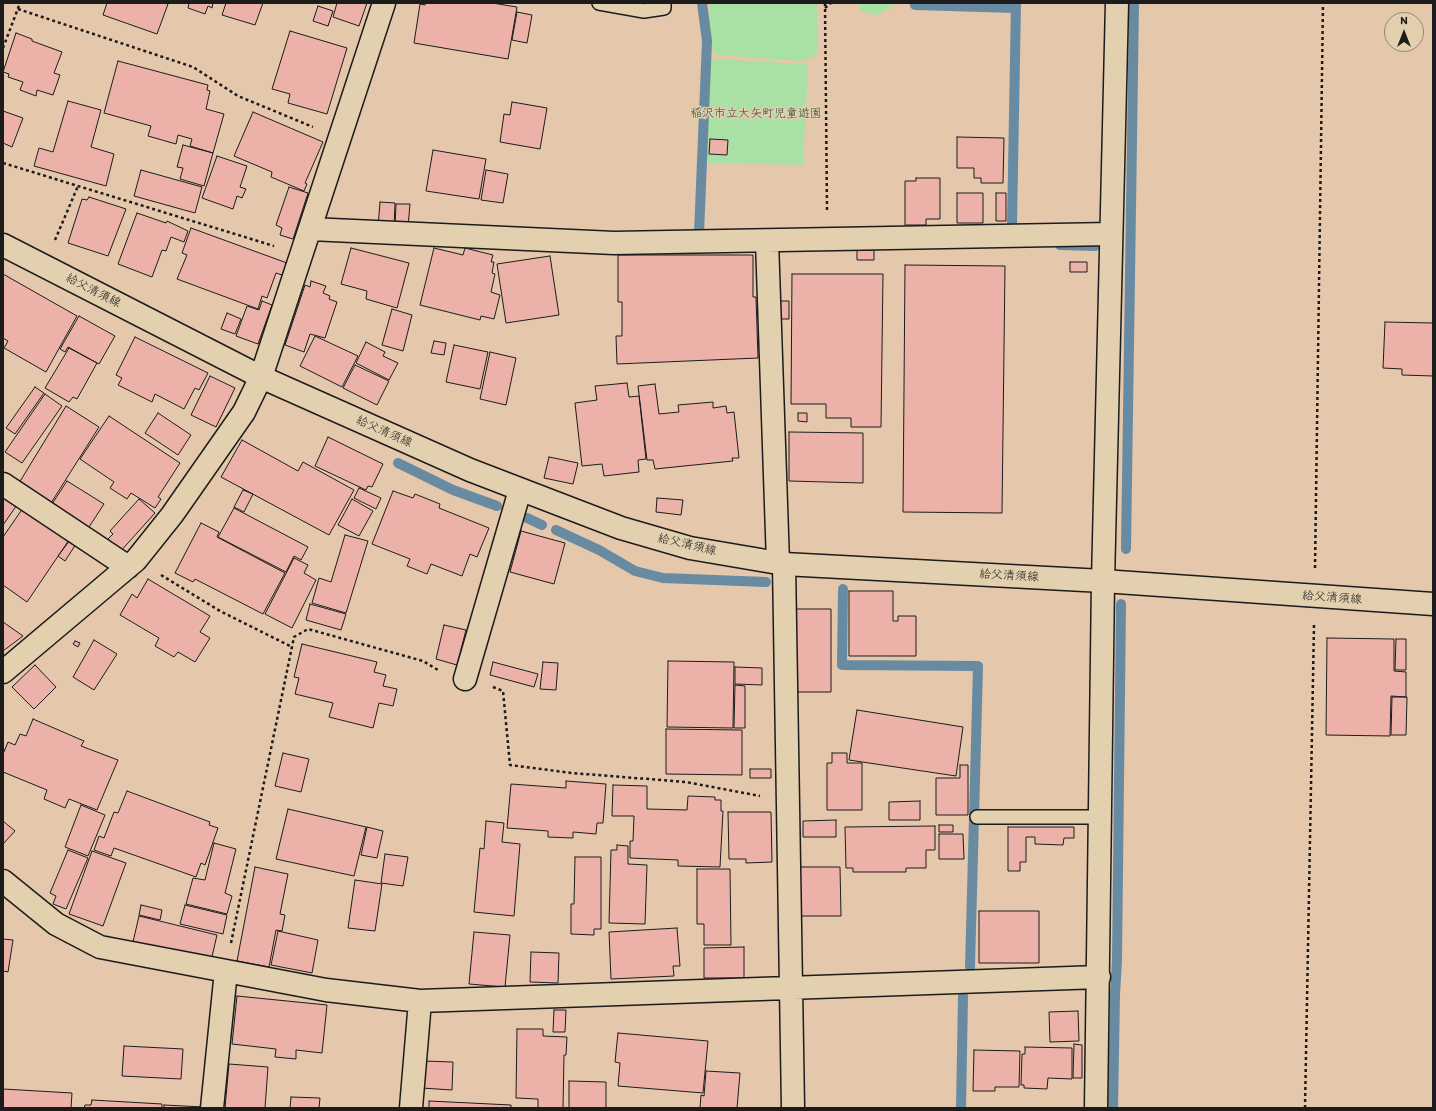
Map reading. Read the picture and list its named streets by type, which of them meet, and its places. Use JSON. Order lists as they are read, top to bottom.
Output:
{
  "streets": {
    "street": ["給父清須線"]
  },
  "parks": ["稲沢市立大矢町児童遊園"],
  "north": "top"
}
